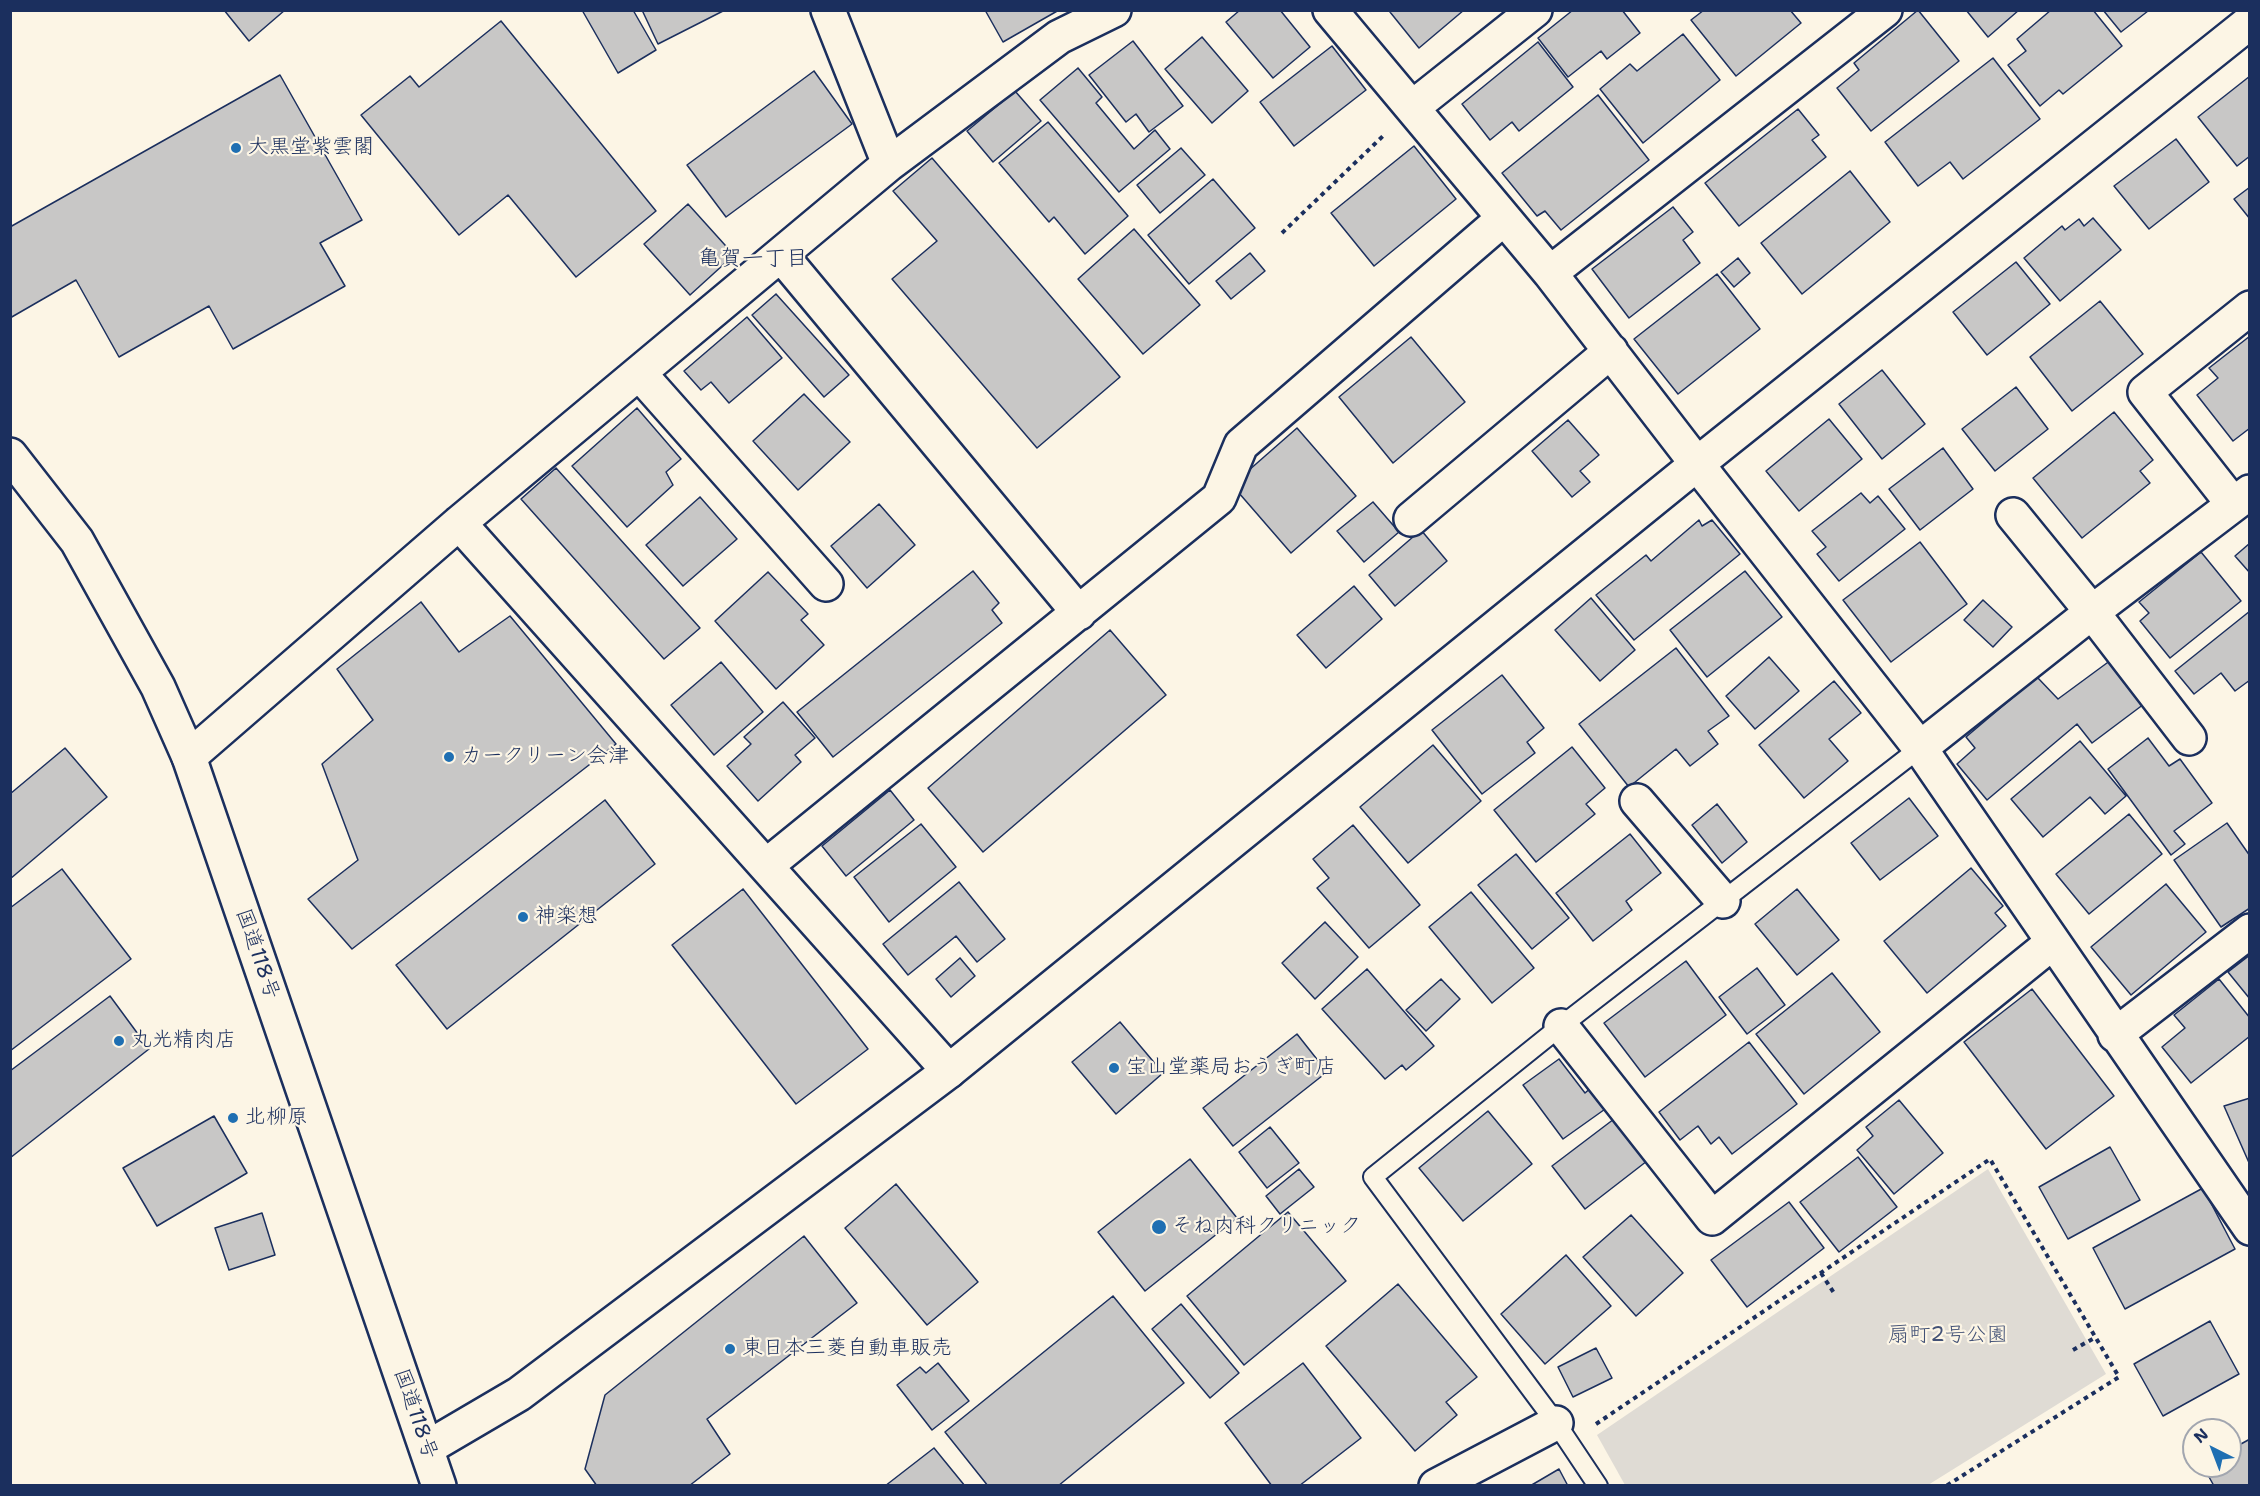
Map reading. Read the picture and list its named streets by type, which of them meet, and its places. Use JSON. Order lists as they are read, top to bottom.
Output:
{
  "streets": {
    "main road": ["国道118号"]
  },
  "districts": ["亀賀一丁目"],
  "parks": ["扇町2号公園"],
  "places": [
    "大黒堂紫雲閣",
    "カークリーン会津",
    "神楽想",
    "丸光精肉店",
    "宝山堂薬局おうぎ町店",
    "北柳原",
    "そね内科クリニック",
    "東日本三菱自動車販売"
  ],
  "north": "top left"
}
